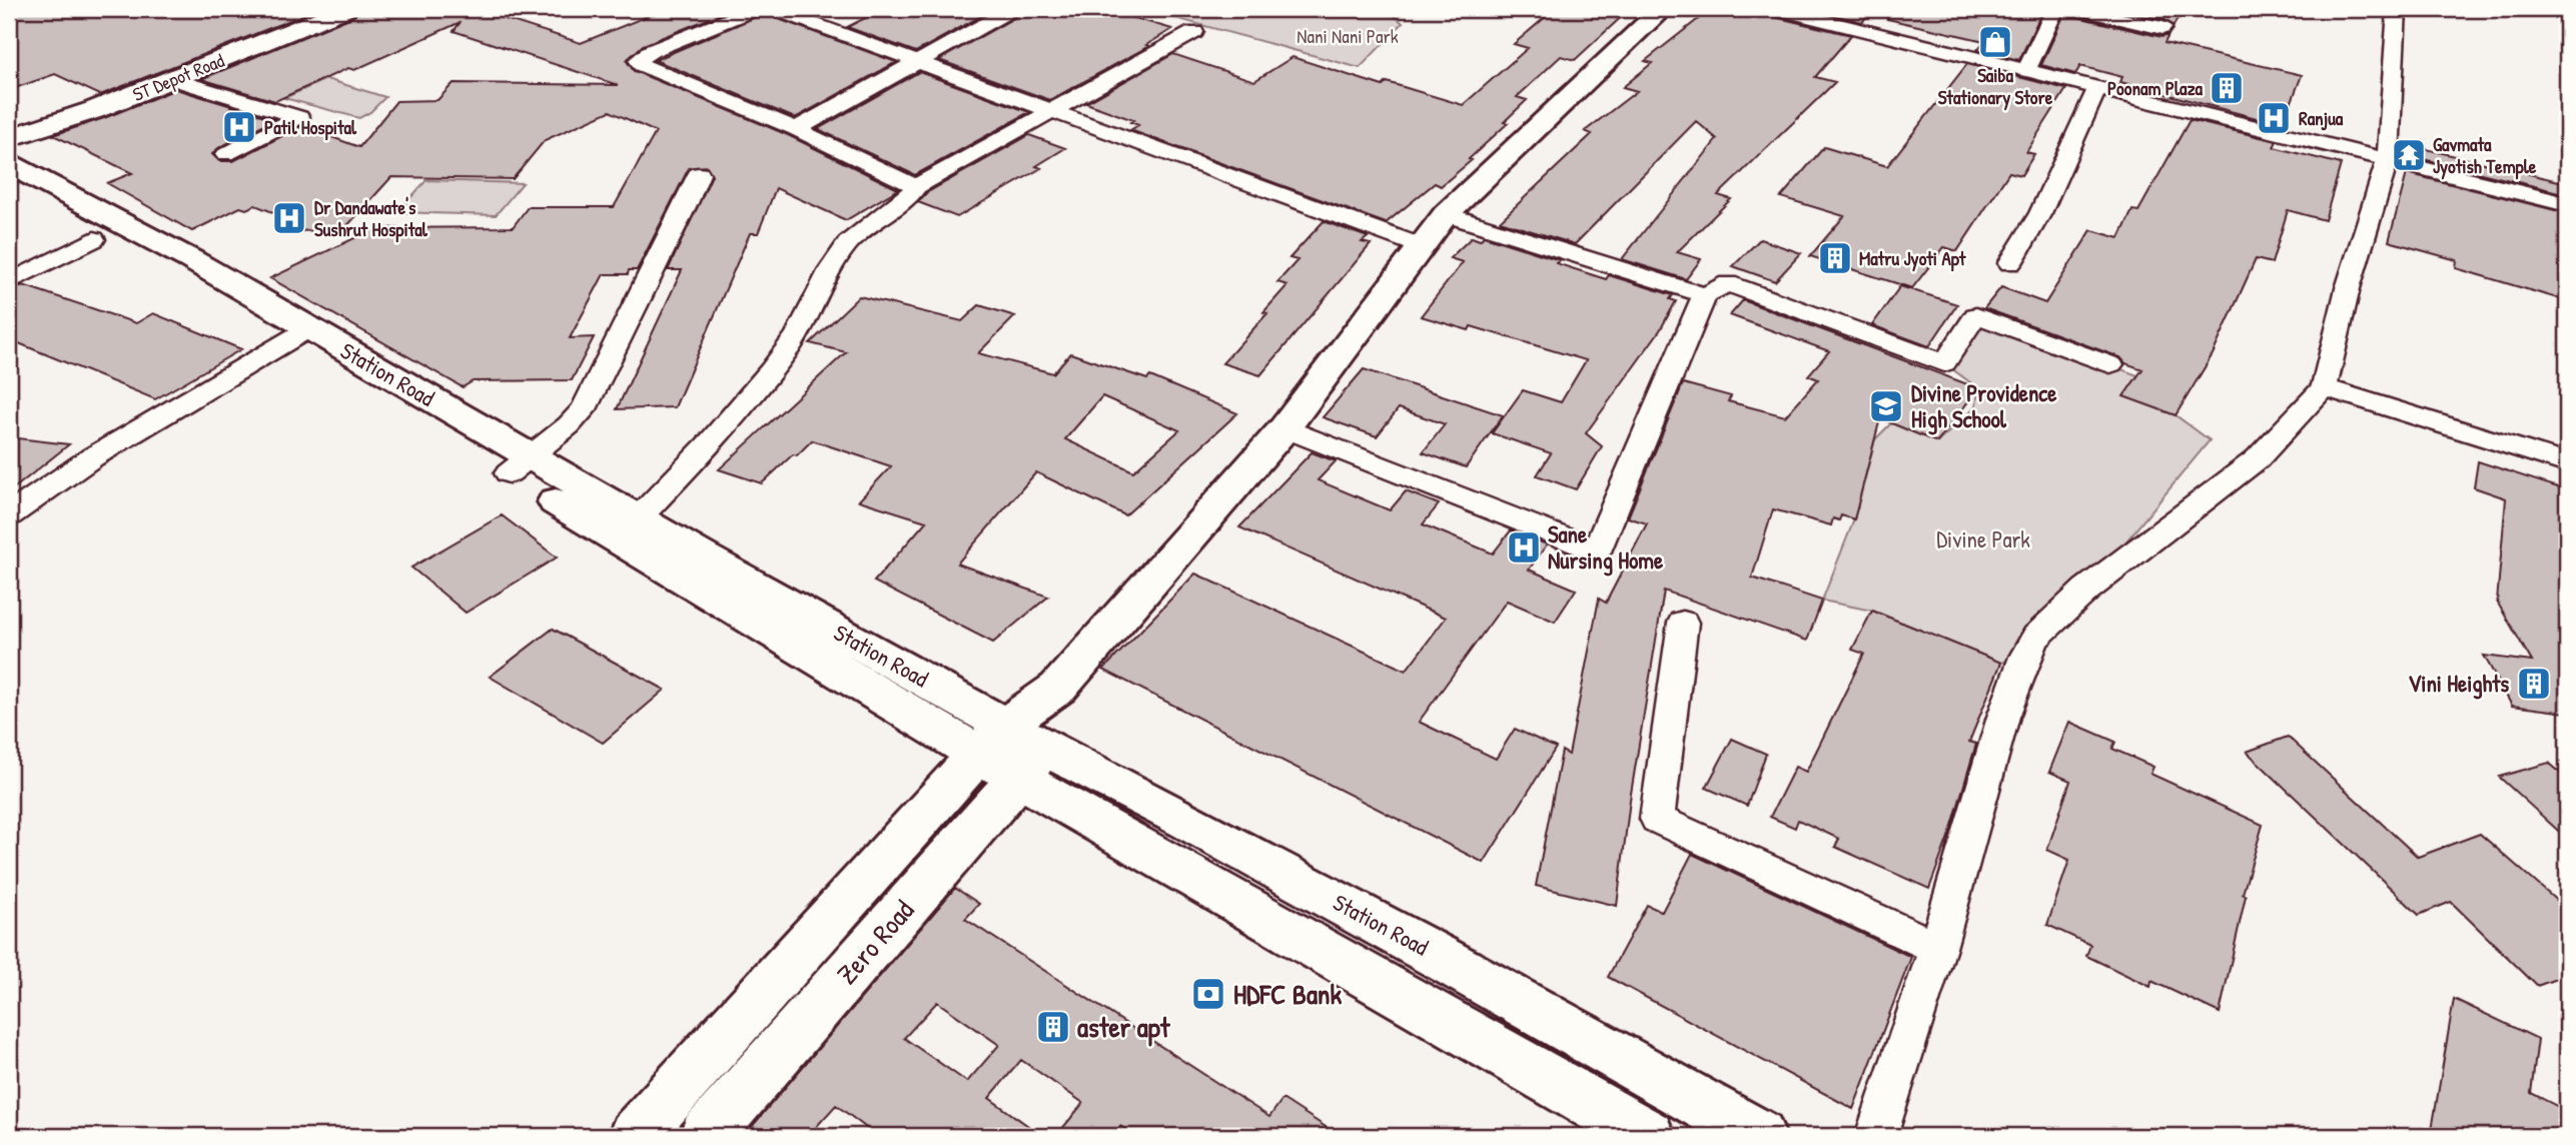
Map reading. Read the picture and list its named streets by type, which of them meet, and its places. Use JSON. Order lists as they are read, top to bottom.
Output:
{
  "streets": {
    "street": ["ST Depot Road", "Station Road", "Zero Road"]
  },
  "crossings": [
    ["Station Road", "Zero Road"]
  ],
  "parks": ["Nani Nani Park", "Divine Park"],
  "places": {
    "shop": ["Saiba Stationary Store"],
    "building": [
      "Poonam Plaza",
      "Matru Jyoti Apt",
      "Vini Heights",
      "aster apt"
    ],
    "hospital": [
      "Ranjua",
      "Patil Hospital",
      "Dr Dandawate's Sushrut Hospital",
      "Sane Nursing Home"
    ],
    "temple": ["Gavmata Jyotish Temple"],
    "school or university": ["Divine Providence High School"],
    "bank": ["HDFC Bank"]
  }
}
